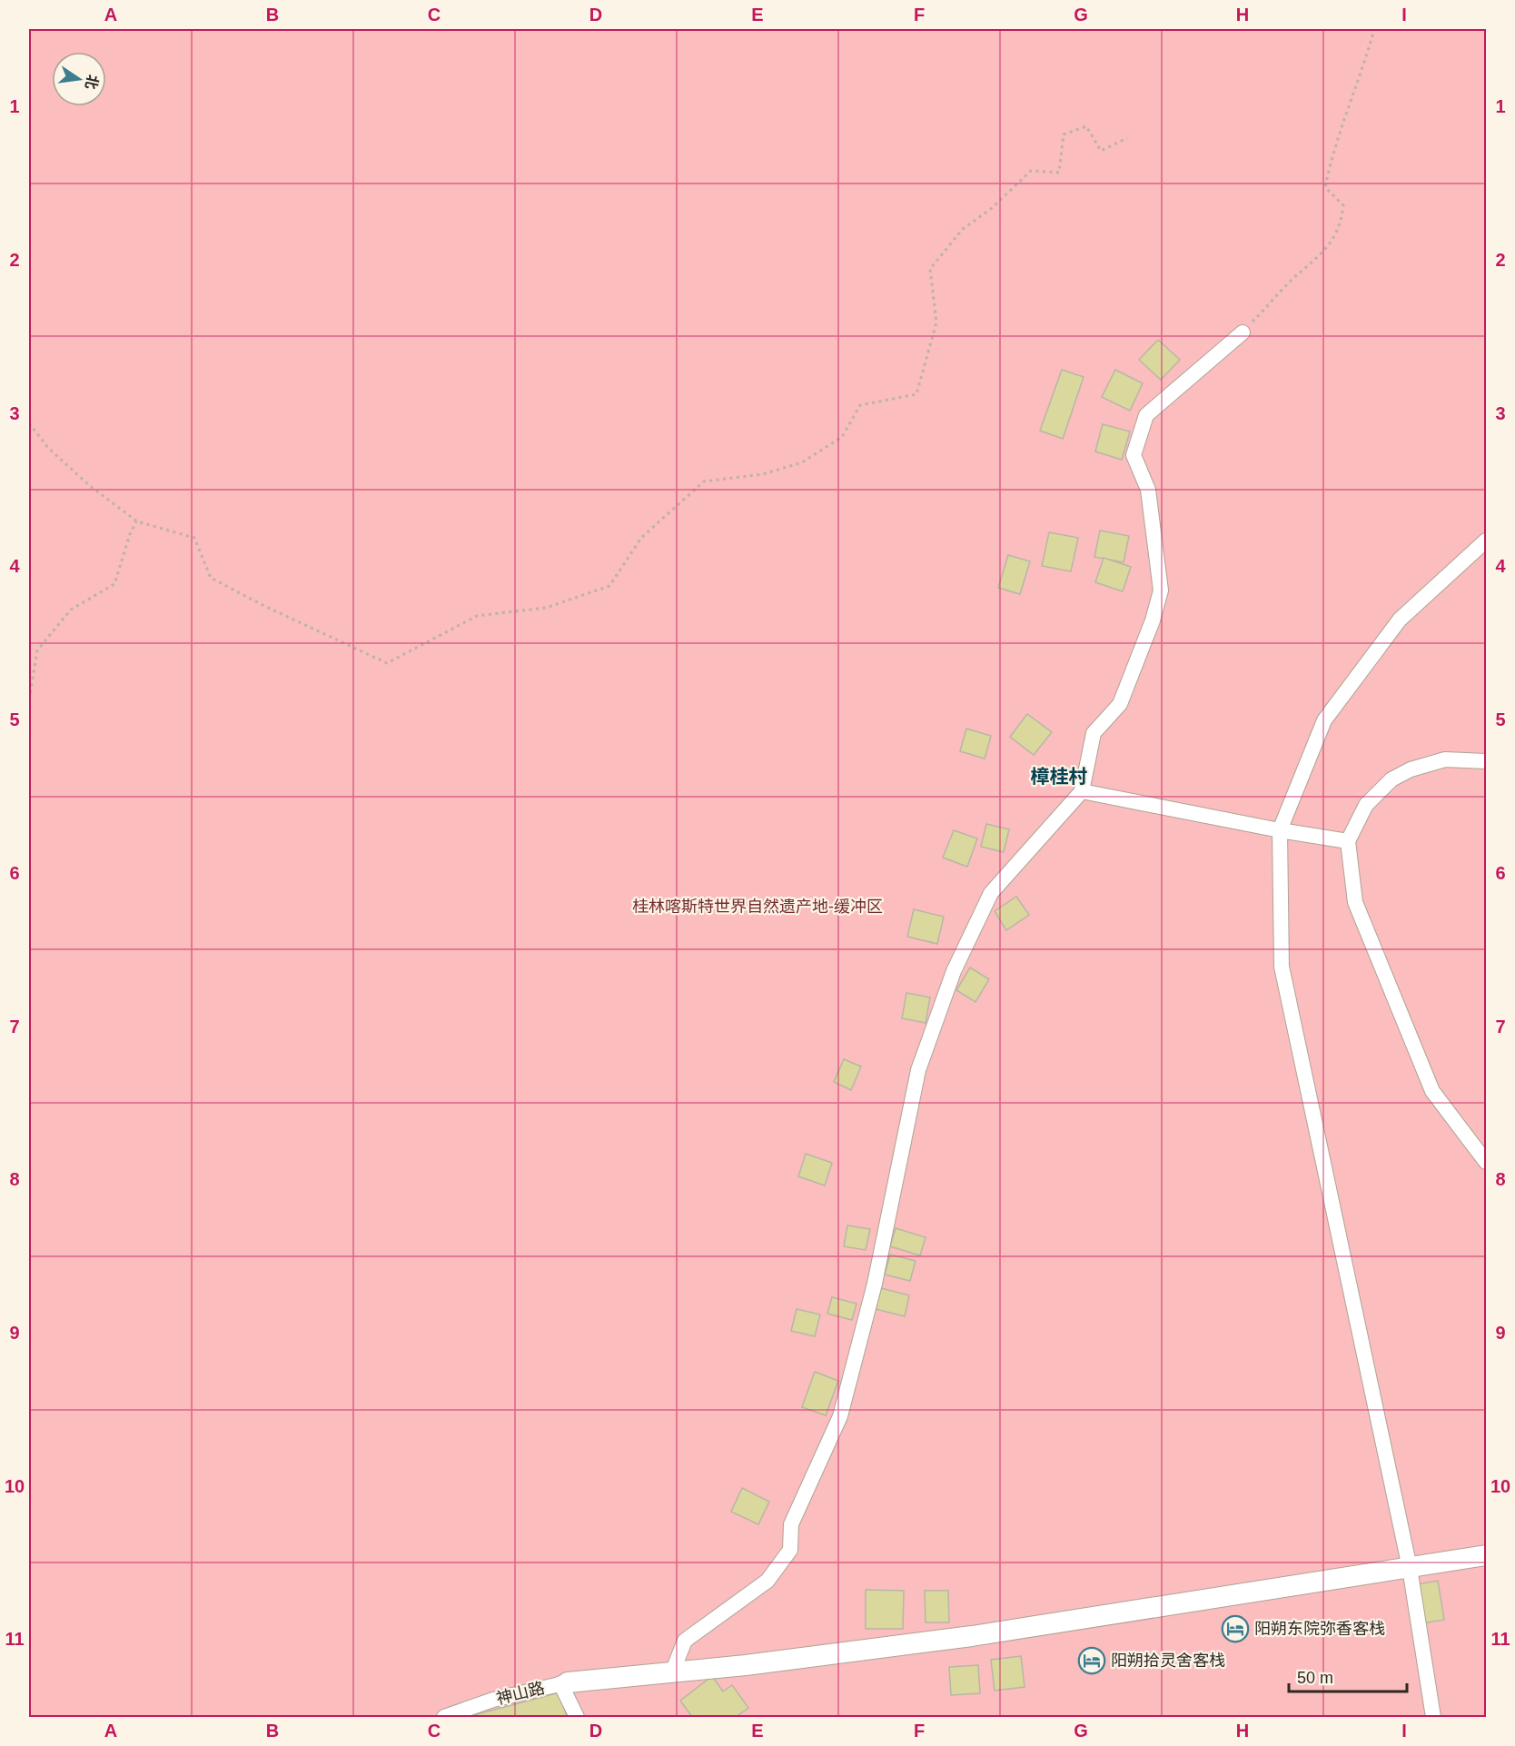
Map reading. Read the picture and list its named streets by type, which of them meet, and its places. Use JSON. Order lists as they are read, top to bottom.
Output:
{
  "streets": {
    "street": ["神山路"]
  },
  "districts": ["樟桂村"],
  "parks": ["桂林喀斯特世界自然遗产地-缓冲区"],
  "places": {
    "hotel": ["阳朔东院弥香客栈", "阳朔拾灵舍客栈"]
  },
  "scale_bar": "50 m",
  "north": "right",
  "grid": {
    "columns": [
      "A",
      "B",
      "C",
      "D",
      "E",
      "F",
      "G",
      "H",
      "I"
    ],
    "rows": [
      "1",
      "2",
      "3",
      "4",
      "5",
      "6",
      "7",
      "8",
      "9",
      "10",
      "11"
    ]
  }
}
